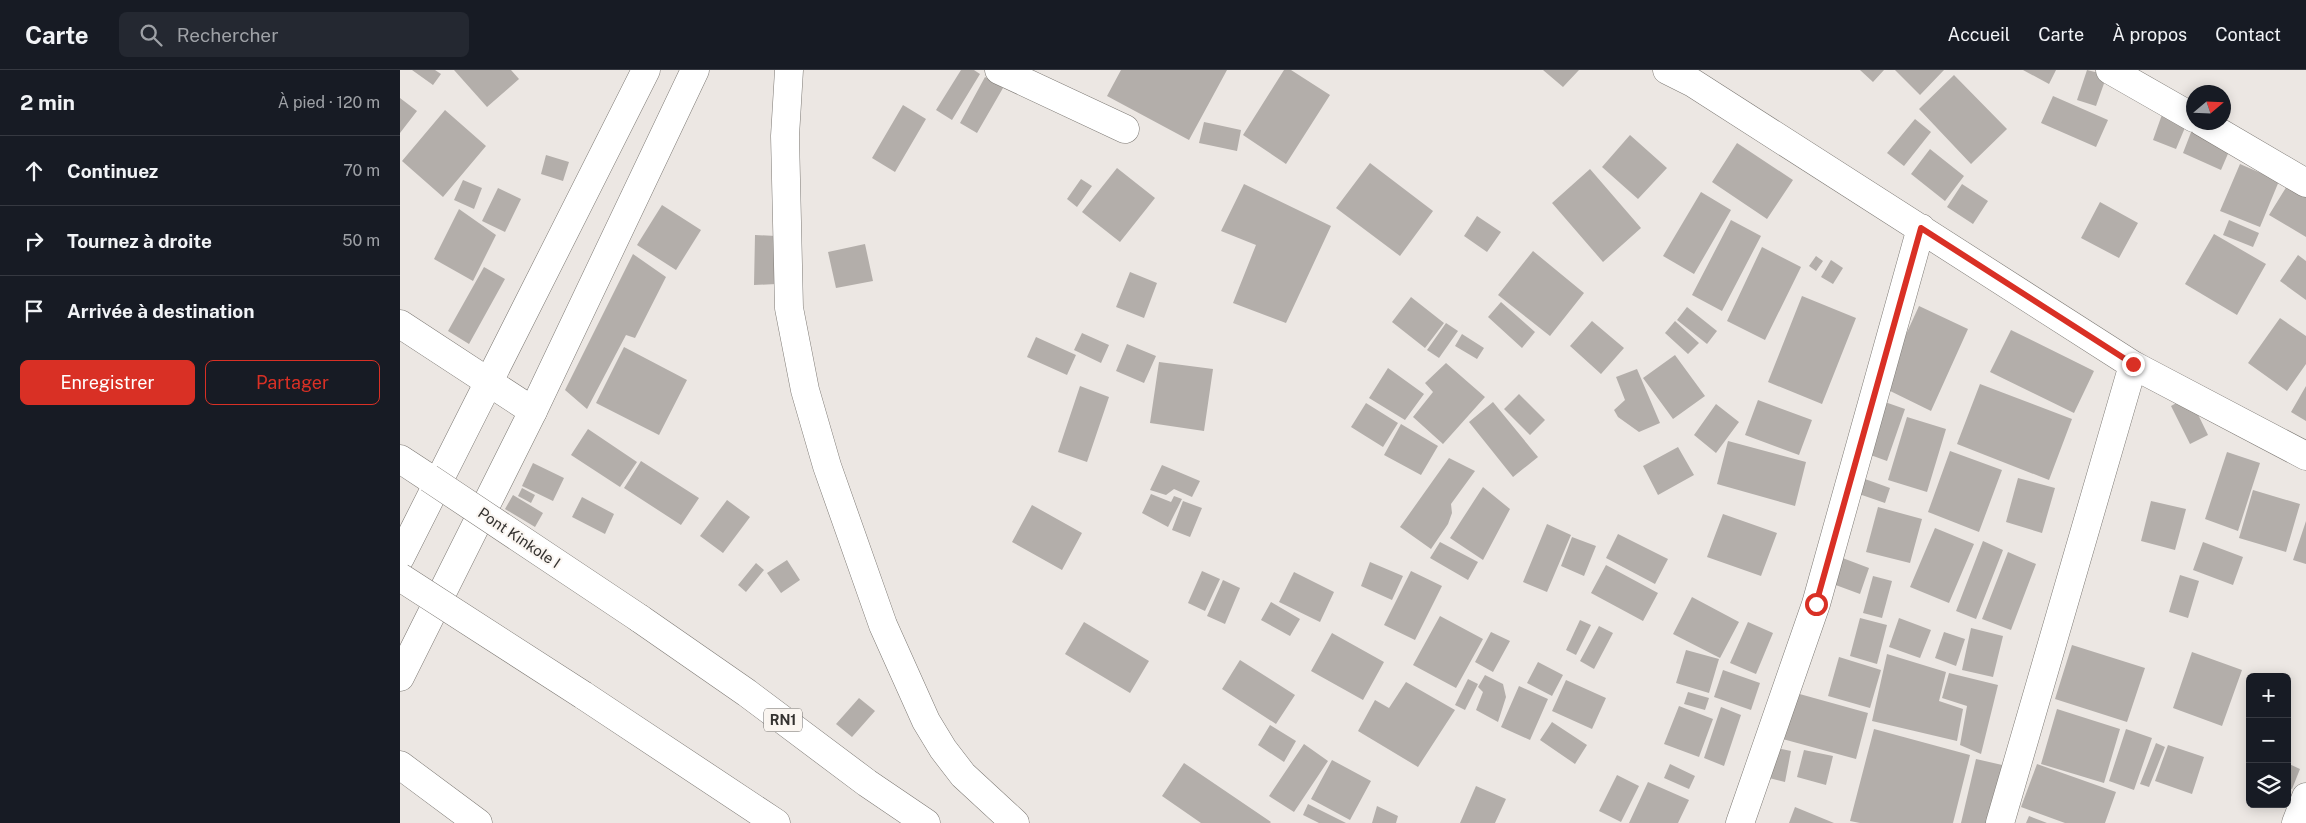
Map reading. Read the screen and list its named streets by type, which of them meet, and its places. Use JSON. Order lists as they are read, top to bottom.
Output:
{
  "streets": {
    "main road": ["Pont Kinkole I", "RN1"]
  },
  "north": "right",
  "page": {
    "header": "Carte",
    "search": "Rechercher",
    "nav": [
      "Accueil",
      "Carte",
      "À propos",
      "Contact"
    ],
    "heading": ["2 min", "À pied · 120 m"],
    "list": [
      ["Continuez", "70 m"],
      ["Tournez à droite", "50 m"],
      "Arrivée à destination"
    ],
    "buttons": ["Enregistrer", "Partager"],
    "map_buttons": ["+", "−"]
  }
}
